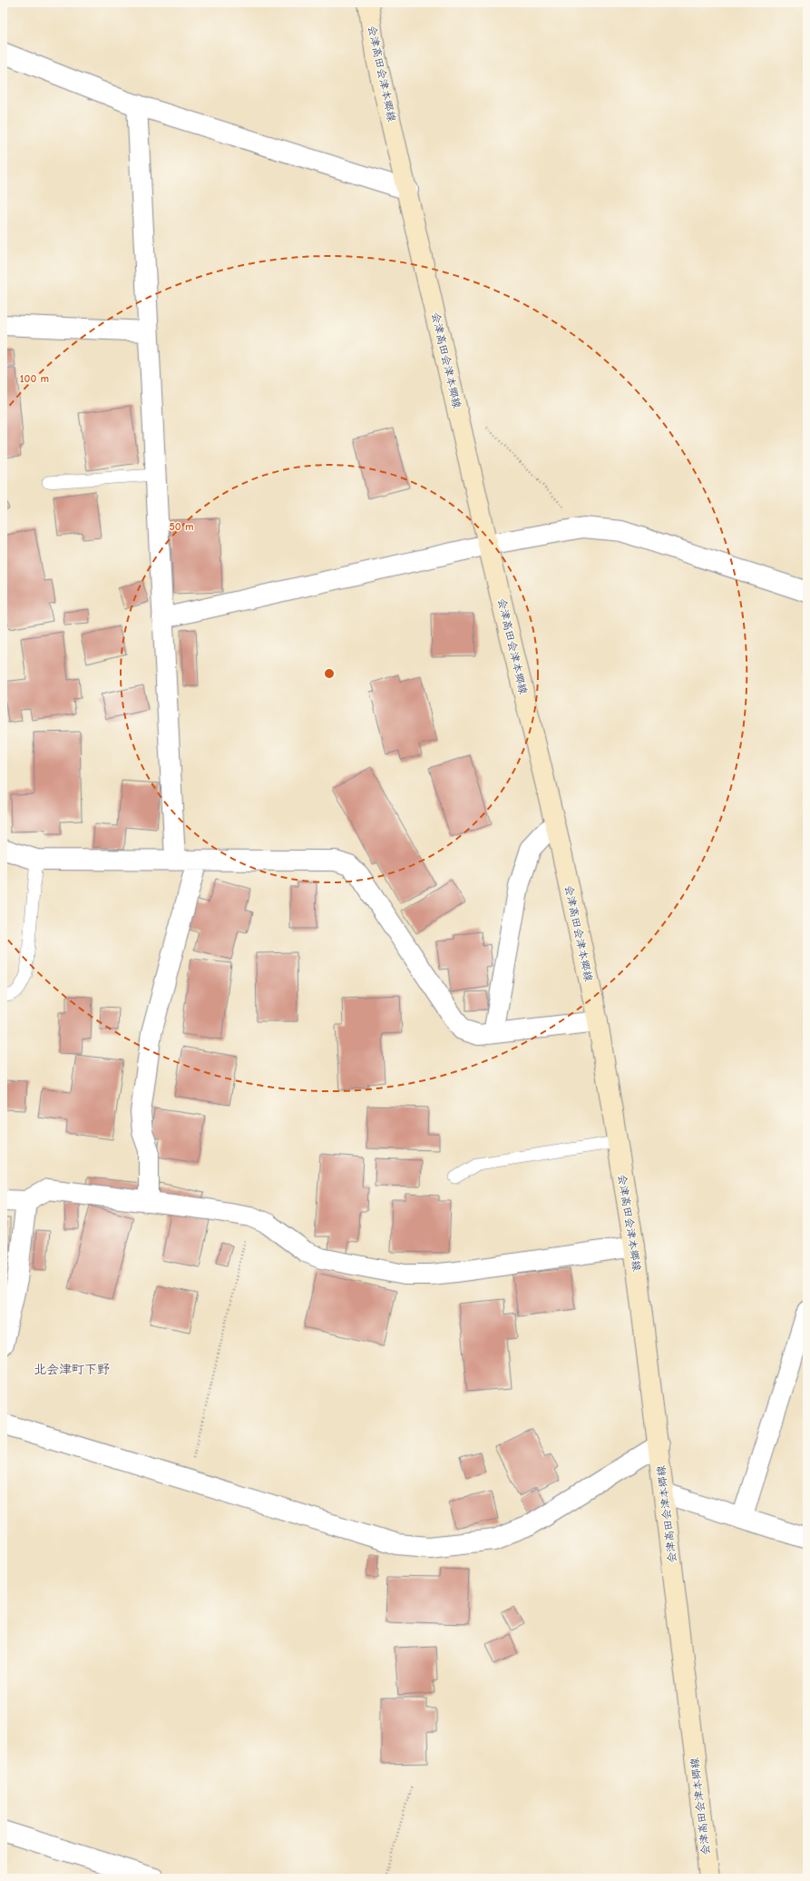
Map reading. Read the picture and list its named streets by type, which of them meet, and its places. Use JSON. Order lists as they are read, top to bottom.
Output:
{
  "streets": {
    "main road": ["会津高田会津本郷線"]
  },
  "districts": ["北会津町下野"],
  "rings": ["100 m", "50 m"]
}
